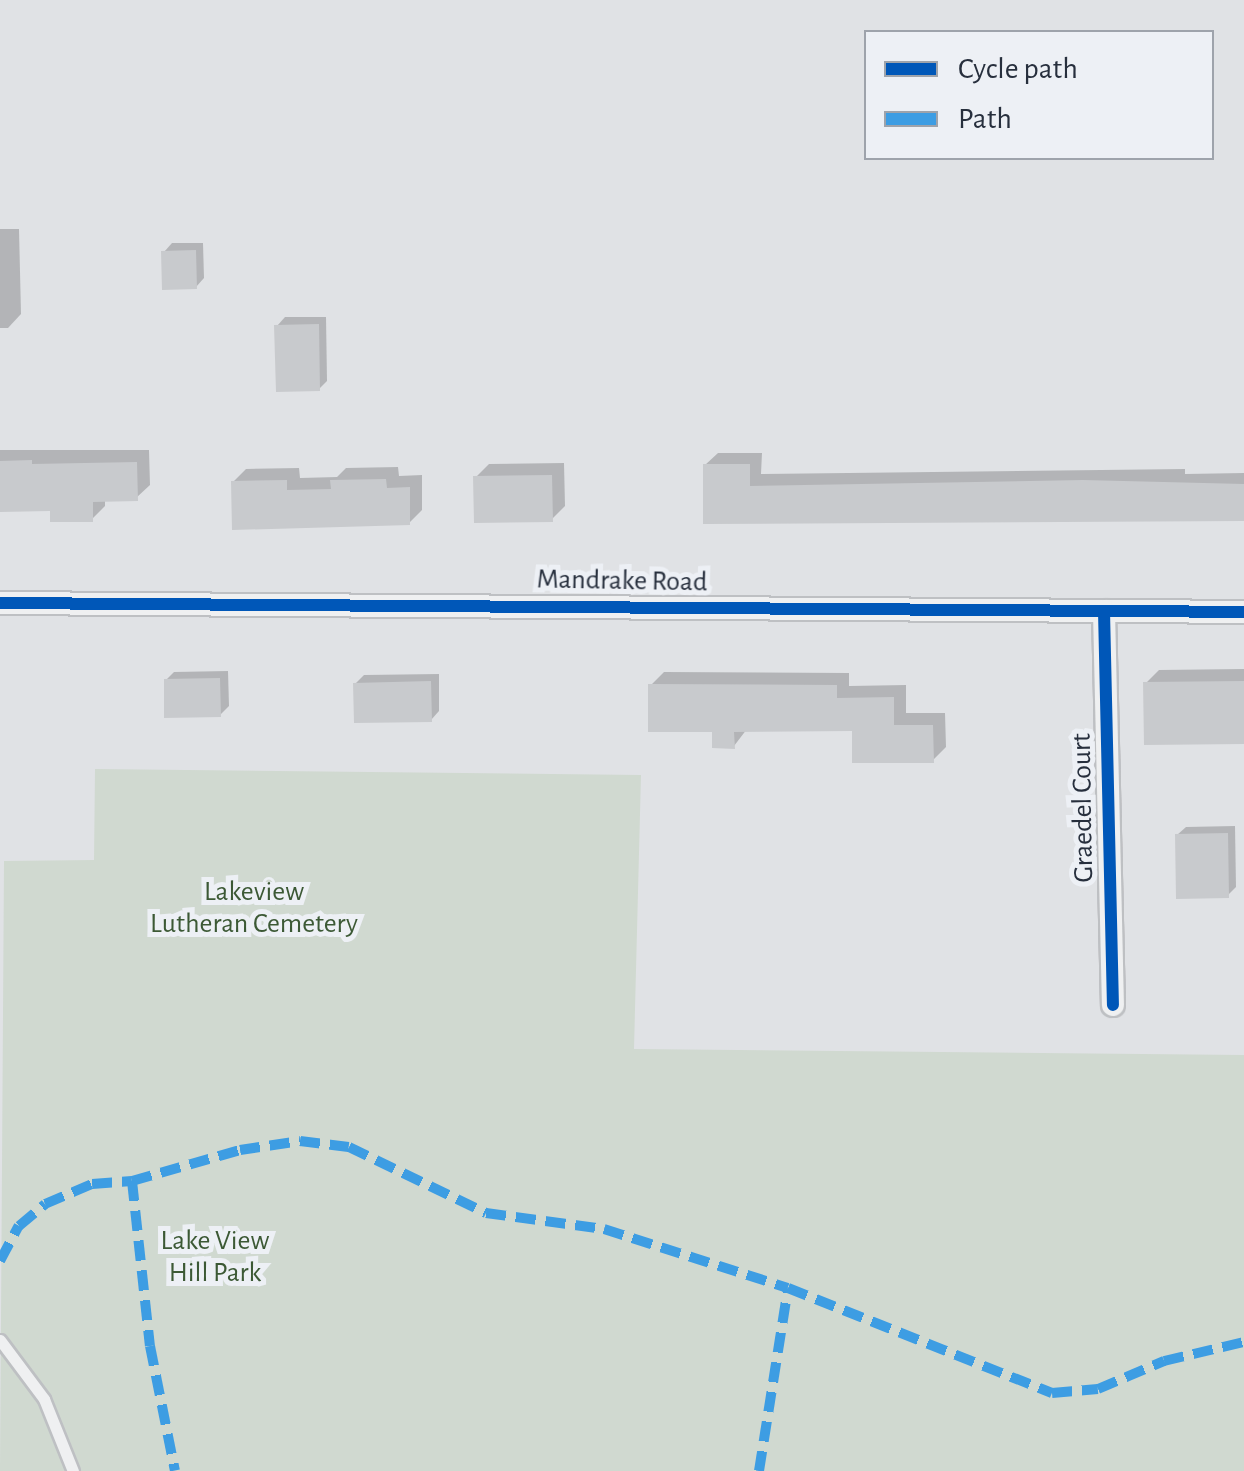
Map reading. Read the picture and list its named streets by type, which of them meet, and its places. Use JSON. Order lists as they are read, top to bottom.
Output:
{
  "streets": {
    "street": ["Mandrake Road", "Graedel Court"]
  },
  "crossings": [
    ["Mandrake Road", "Graedel Court"]
  ],
  "parks": ["Lakeview Lutheran Cemetery", "Lake View Hill Park"],
  "legend": ["Cycle path", "Path"]
}
